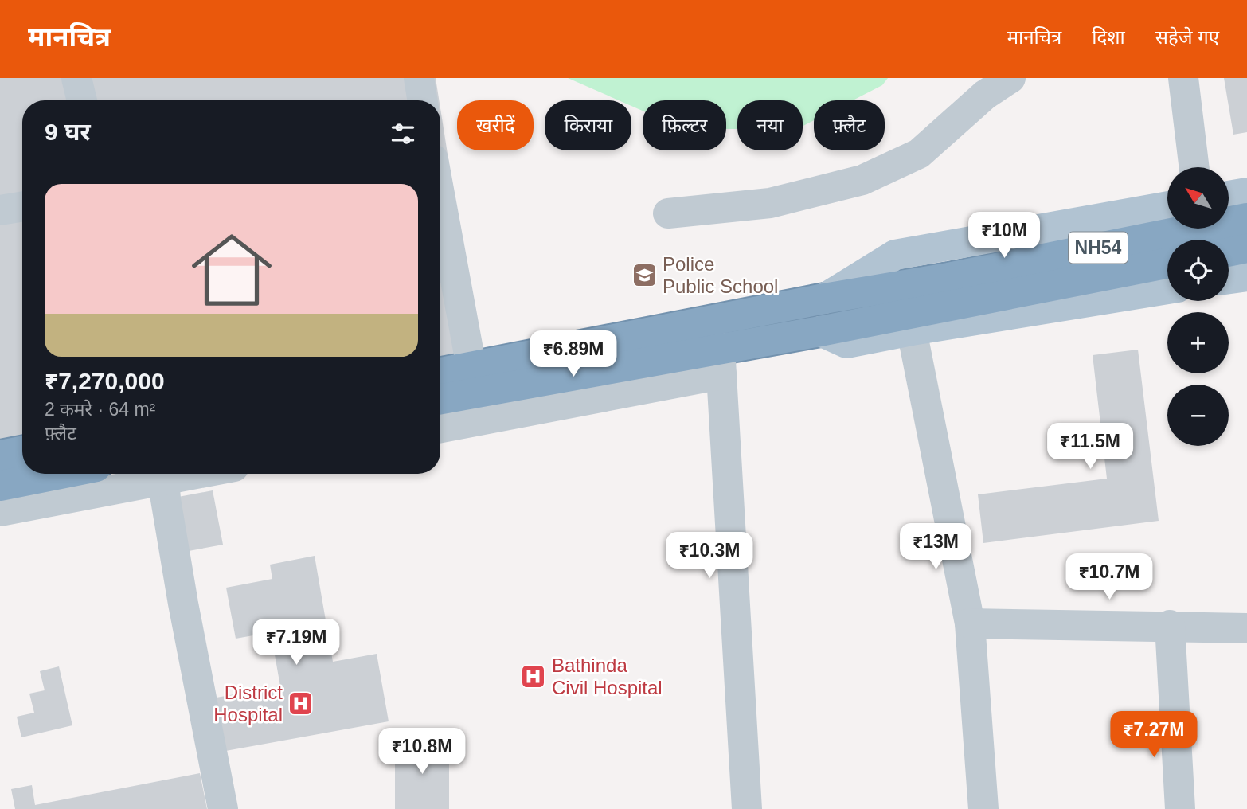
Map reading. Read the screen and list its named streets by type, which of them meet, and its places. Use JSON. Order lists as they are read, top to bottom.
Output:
{
  "streets": {
    "highway": ["NH54"]
  },
  "places": {
    "school or university": ["Police Public School"],
    "hospital": ["Bathinda Civil Hospital", "District Hospital"]
  },
  "north": "top left",
  "page": {
    "header": "मानचित्र",
    "nav": ["मानचित्र", "दिशा", "सहेजे गए"],
    "chip": [
      "खरीदें",
      "किराया",
      "फ़िल्टर",
      "नया",
      "फ़्लैट"
    ],
    "heading": "9 घर",
    "map_buttons": ["+", "−"],
    "list": [
      {
        "name": "₹7,270,000",
        "note": "2 कमरे · 64 m² · फ़्लैट"
      }
    ],
    "price": [
      "₹10M",
      "₹6.89M",
      "₹11.5M",
      "₹13M",
      "₹10.3M",
      "₹10.7M",
      "₹7.19M",
      "₹7.27M",
      "₹10.8M"
    ]
  }
}
